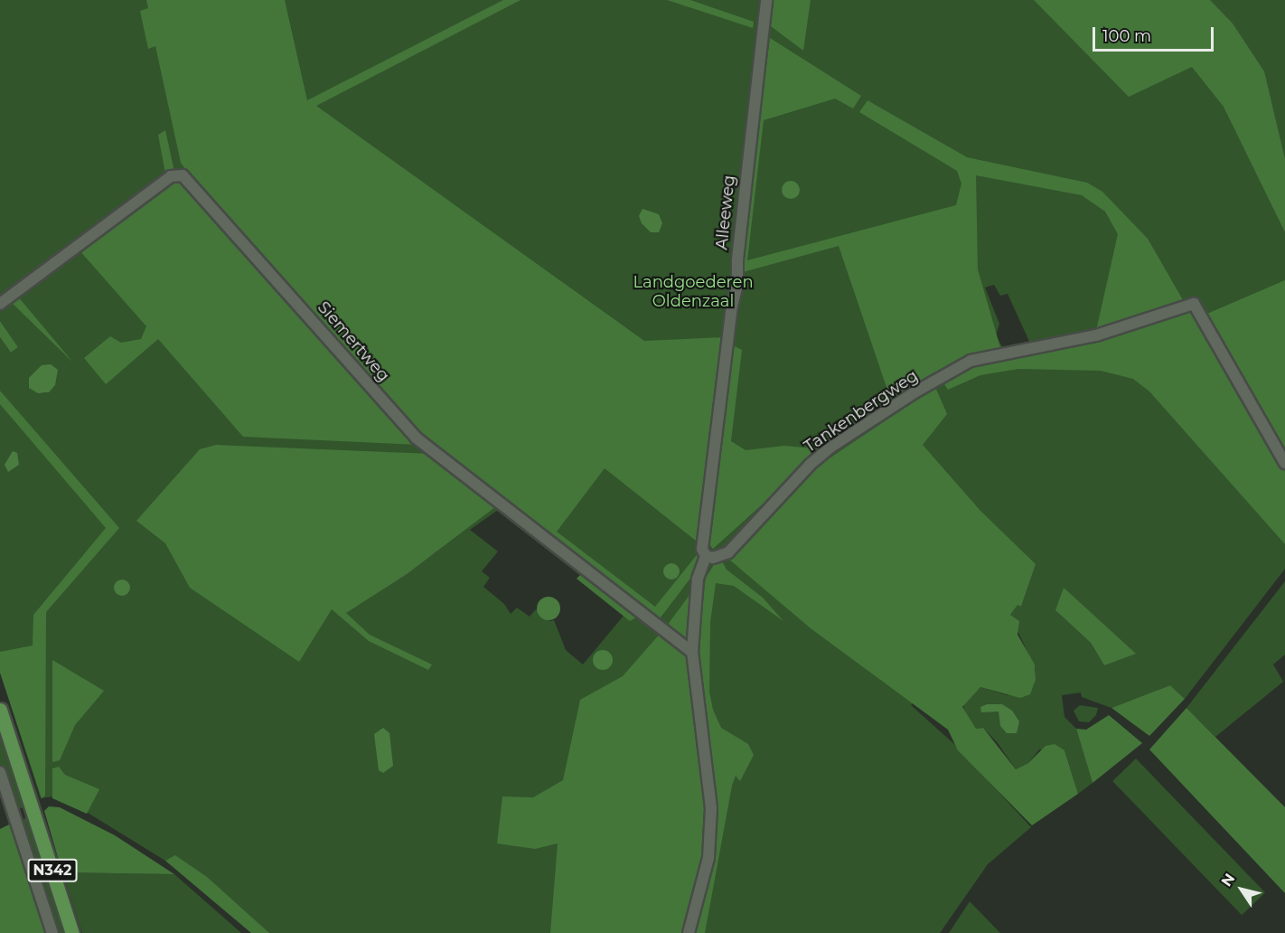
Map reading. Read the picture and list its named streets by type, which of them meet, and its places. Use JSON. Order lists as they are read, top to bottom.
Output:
{
  "streets": {
    "main road": ["N342"],
    "street": ["Alleeweg", "Siemertweg", "Tankenbergweg"]
  },
  "crossings": [
    ["Alleeweg", "Tankenbergweg"]
  ],
  "parks": ["Landgoederen Oldenzaal"],
  "scale_bar": "100 m",
  "north": "top left"
}
